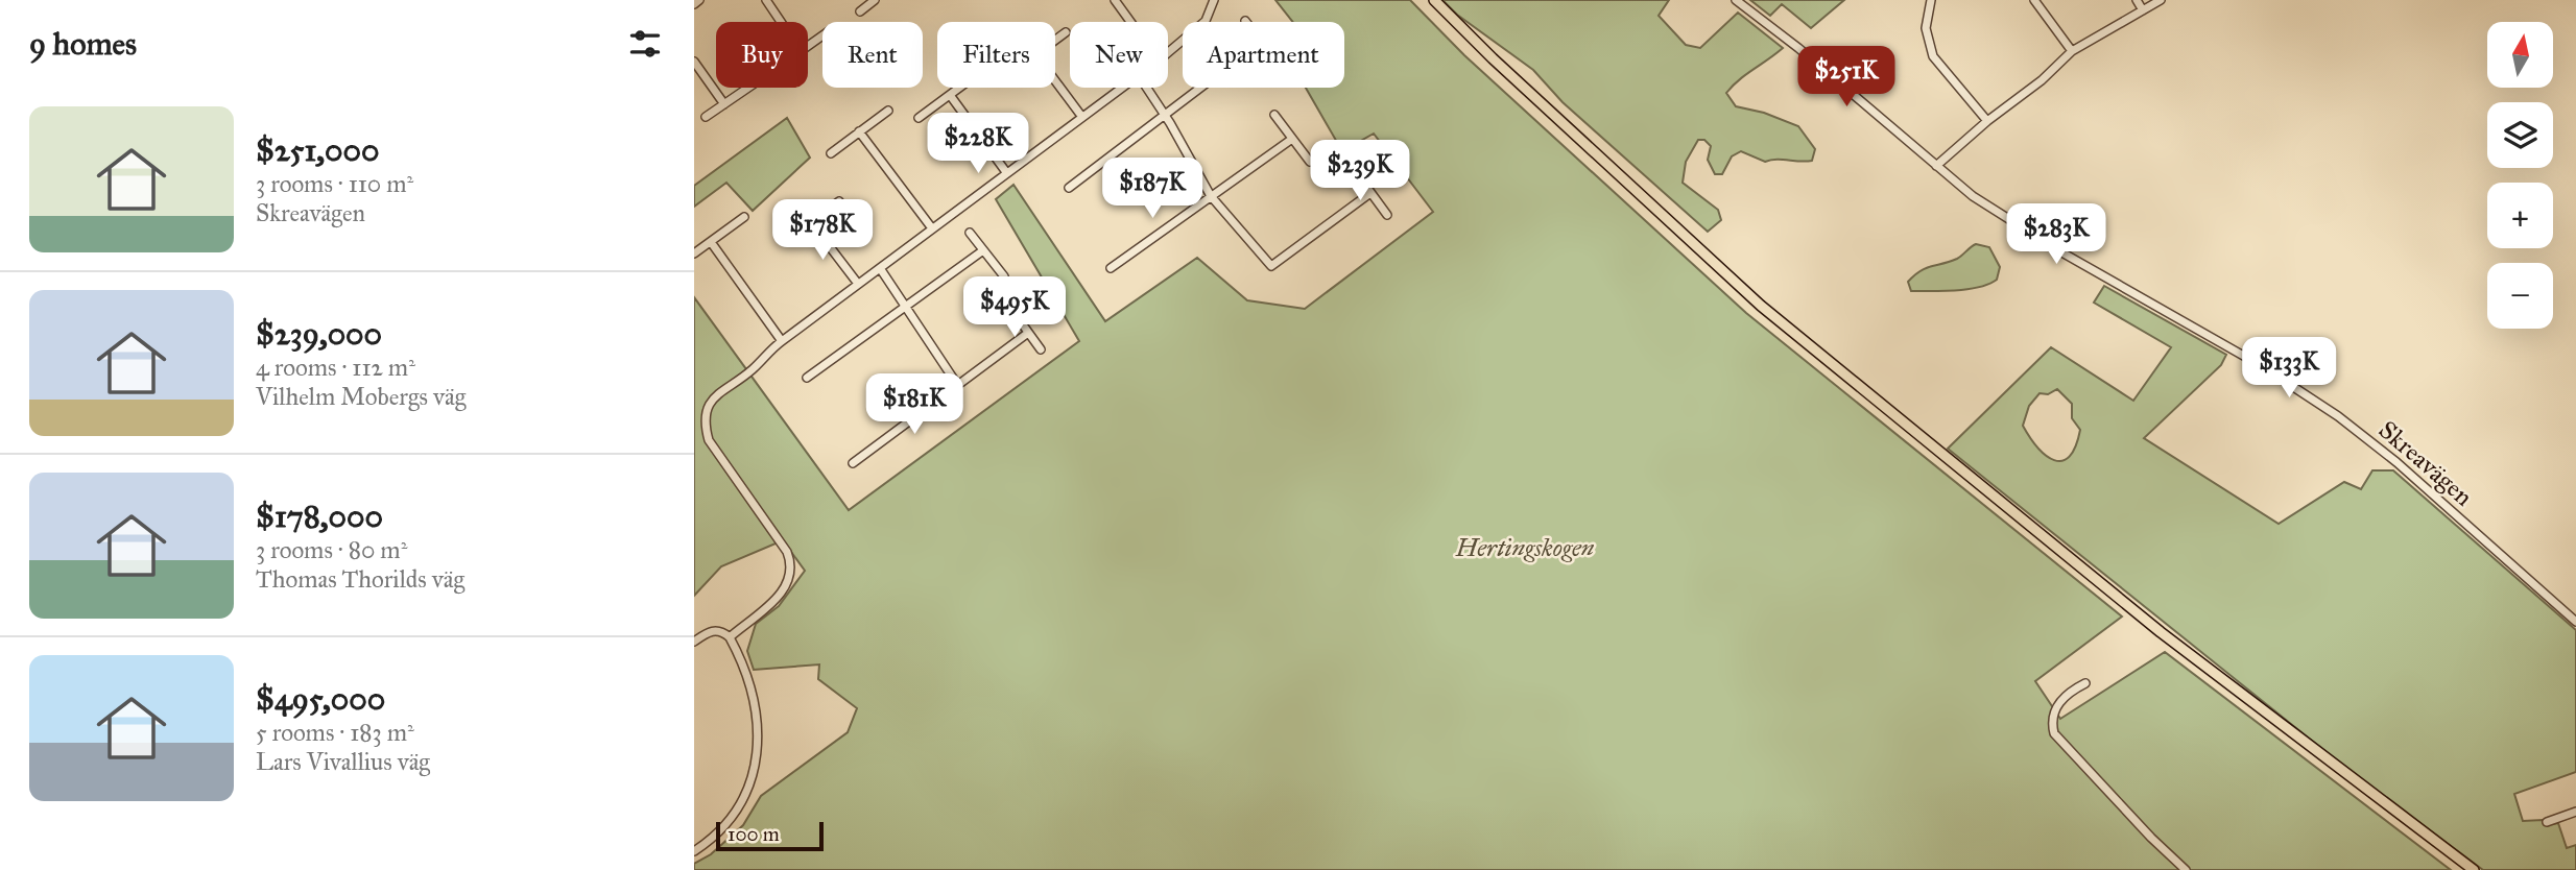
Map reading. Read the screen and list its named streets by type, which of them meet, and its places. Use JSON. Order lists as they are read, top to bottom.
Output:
{
  "streets": {
    "street": ["Skreavägen"]
  },
  "parks": ["Hertingskogen"],
  "scale_bar": "100 m",
  "north": "top",
  "page": {
    "heading": "9 homes",
    "map_buttons": ["+", "−"],
    "chip": [
      "Buy",
      "Rent",
      "Filters",
      "New",
      "Apartment"
    ],
    "price": [
      "$251K",
      "$228K",
      "$239K",
      "$187K",
      "$178K",
      "$283K",
      "$495K",
      "$133K",
      "$181K"
    ],
    "list": [
      {
        "name": "$251,000",
        "note": "3 rooms · 110 m² · Skreavägen"
      },
      {
        "name": "$239,000",
        "note": "4 rooms · 112 m² · Vilhelm Mobergs väg"
      },
      {
        "name": "$178,000",
        "note": "3 rooms · 80 m² · Thomas Thorilds väg"
      },
      {
        "name": "$495,000",
        "note": "5 rooms · 183 m² · Lars Vivallius väg"
      }
    ],
    "scale": "100 m"
  }
}
